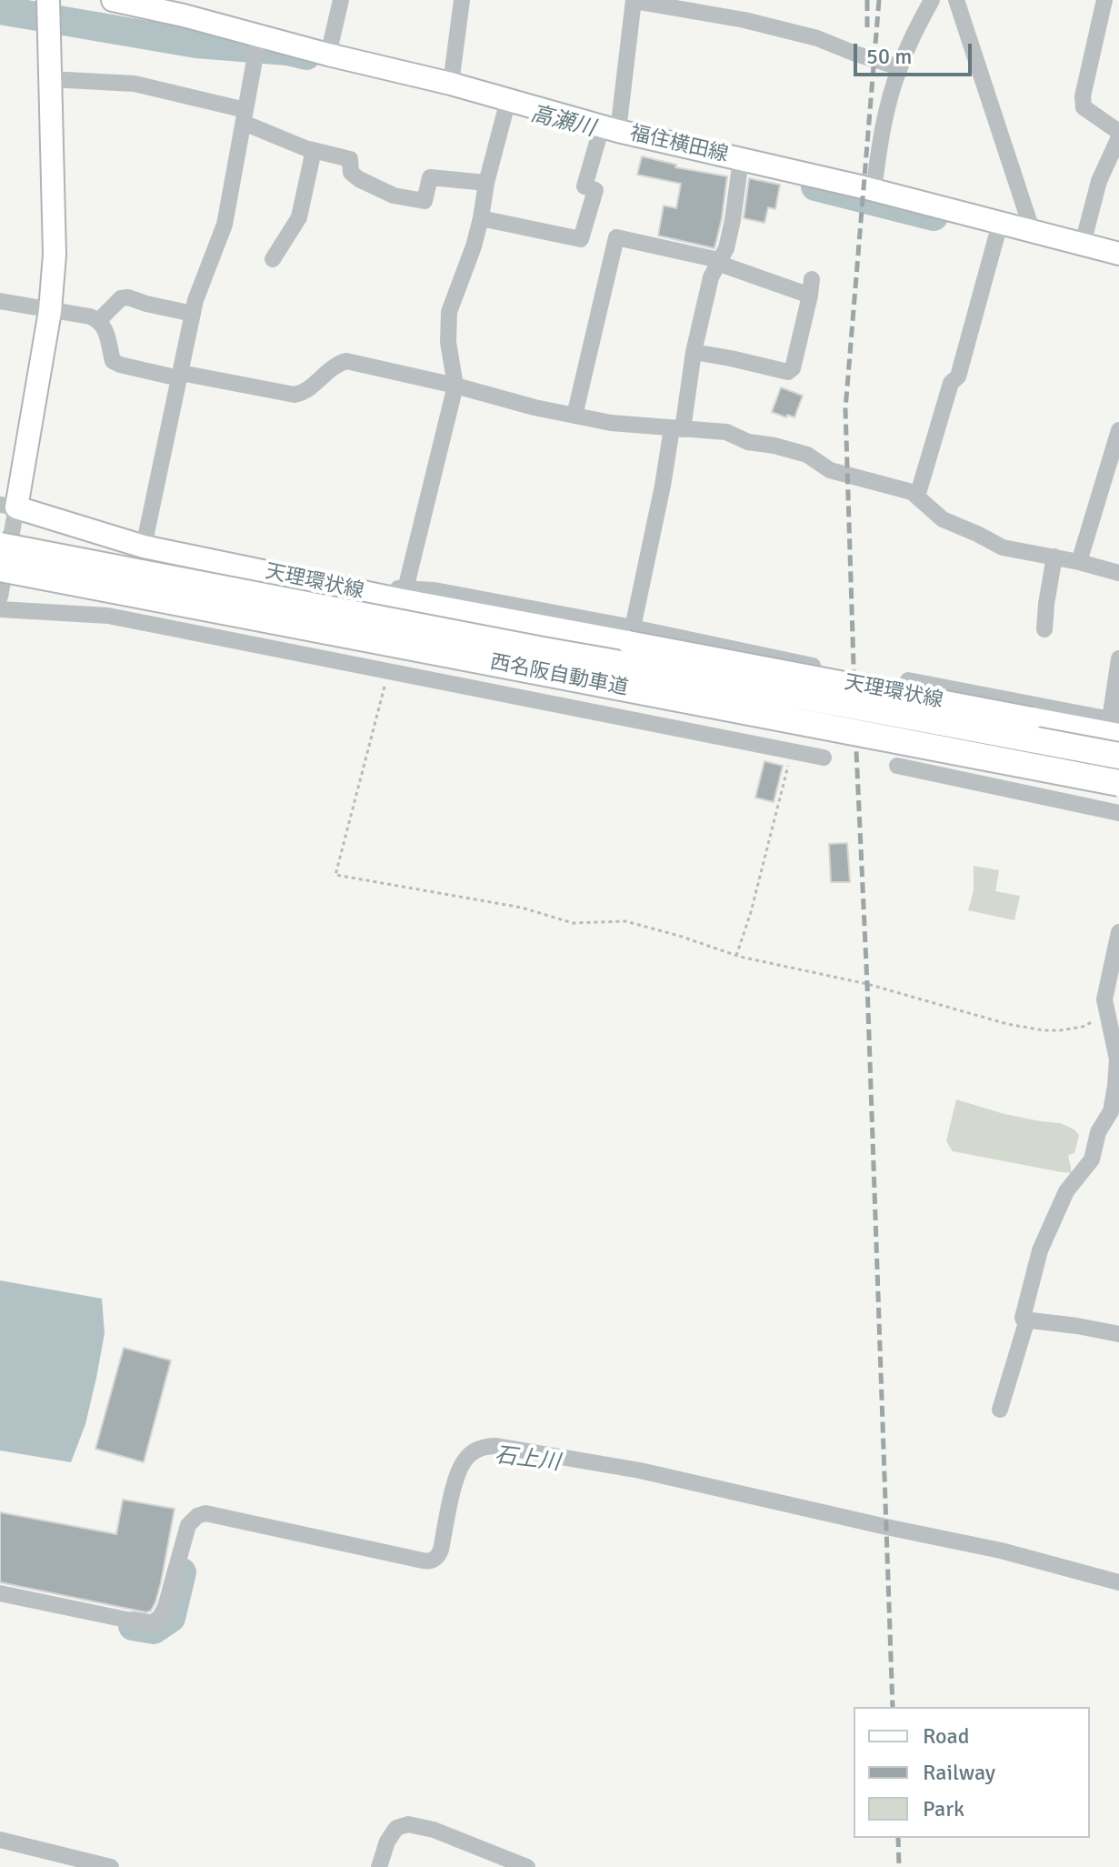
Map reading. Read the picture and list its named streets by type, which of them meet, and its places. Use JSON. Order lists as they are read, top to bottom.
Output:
{
  "streets": {
    "highway": ["西名阪自動車道"],
    "main road": ["福住横田線", "天理環状線"]
  },
  "water": ["高瀬川", "石上川"],
  "legend": ["Road", "Railway", "Park"],
  "scale_bar": "50 m"
}
